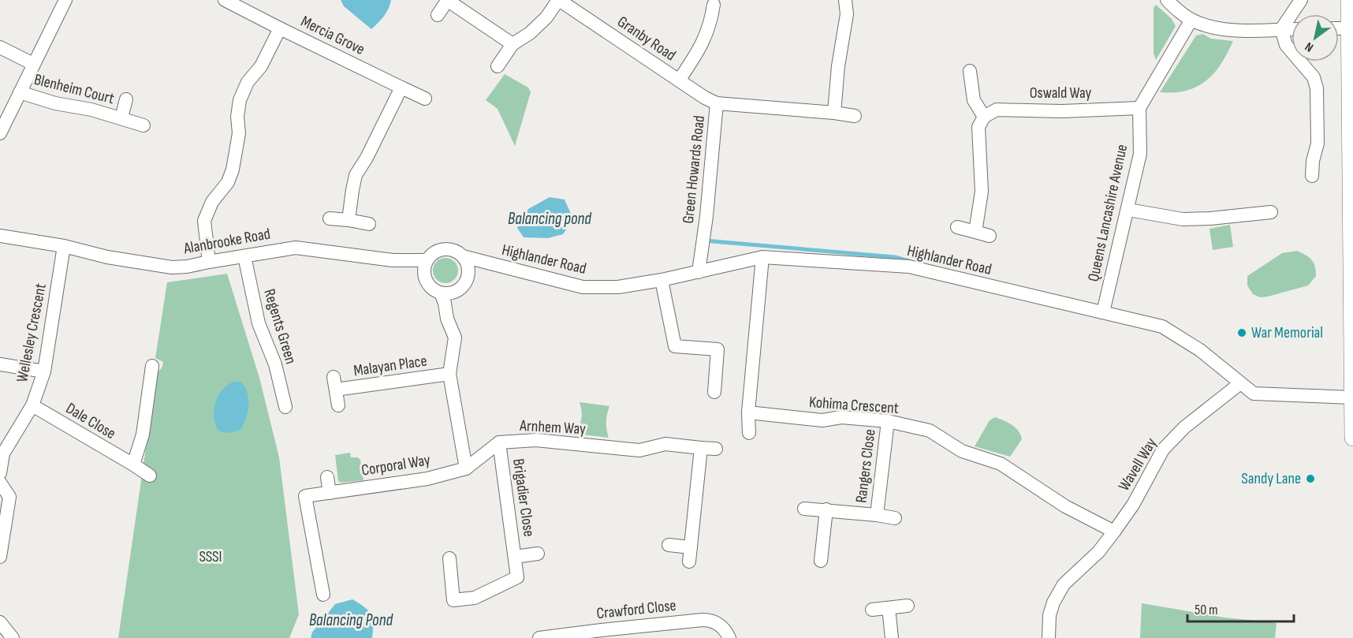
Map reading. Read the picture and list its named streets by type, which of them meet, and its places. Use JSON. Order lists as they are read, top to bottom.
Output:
{
  "streets": {
    "street": [
      "Mercia Grove",
      "Granby Road",
      "Blenheim Court",
      "Oswald Way",
      "Green Howards Road",
      "Queens Lancashire Avenue",
      "Alanbrooke Road",
      "Highlander Road",
      "Regents Green",
      "Wellesley Crescent",
      "Malayan Place",
      "Kohima Crescent",
      "Dale Close",
      "Arnhem Way",
      "Wavell Way",
      "Corporal Way",
      "Rangers Close",
      "Brigadier Close",
      "Crawford Close"
    ]
  },
  "crossings": [
    ["Granby Road", "Green Howards Road"],
    ["Oswald Way", "Queens Lancashire Avenue"],
    ["Green Howards Road", "Highlander Road"],
    ["Queens Lancashire Avenue", "Highlander Road"],
    ["Alanbrooke Road", "Highlander Road"],
    ["Alanbrooke Road", "Regents Green"],
    ["Alanbrooke Road", "Wellesley Crescent"],
    ["Highlander Road", "Wavell Way"],
    ["Wellesley Crescent", "Dale Close"],
    ["Kohima Crescent", "Wavell Way"],
    ["Kohima Crescent", "Rangers Close"],
    ["Arnhem Way", "Corporal Way"],
    ["Arnhem Way", "Brigadier Close"]
  ],
  "water": ["Balancing pond", "Balancing Pond"],
  "parks": ["SSSI"],
  "places": ["War Memorial", "Sandy Lane"],
  "scale_bar": "50 m",
  "north": "bottom left"
}
